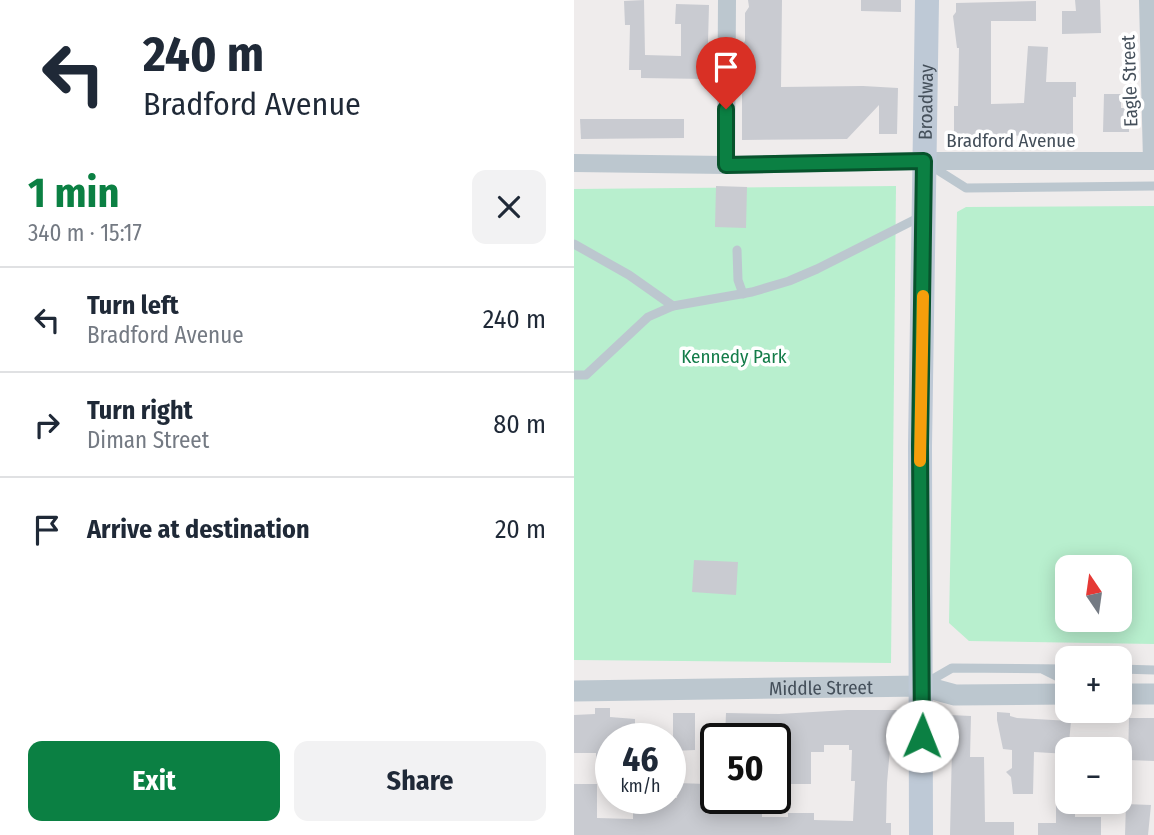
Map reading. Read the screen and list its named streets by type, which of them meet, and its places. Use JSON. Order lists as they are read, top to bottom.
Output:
{
  "streets": {
    "main road": ["Broadway"],
    "street": ["Eagle Street", "Bradford Avenue", "Middle Street"]
  },
  "crossings": [
    ["Eagle Street", "Bradford Avenue"],
    ["Broadway", "Bradford Avenue"],
    ["Broadway", "Middle Street"]
  ],
  "parks": ["Kennedy Park"],
  "north": "top",
  "page": {
    "turn": ["240 m", "Bradford Avenue"],
    "heading": ["1 min", "340 m · 15:17"],
    "list": [
      {
        "name": "Turn left",
        "note": "Bradford Avenue",
        "value": "240 m"
      },
      {
        "name": "Turn right",
        "note": "Diman Street",
        "value": "80 m"
      },
      {
        "name": "Arrive at destination",
        "value": "20 m"
      }
    ],
    "map_buttons": ["+", "−"],
    "speed": "46 km/h",
    "limit": "50",
    "buttons": ["Exit", "Share"]
  }
}
